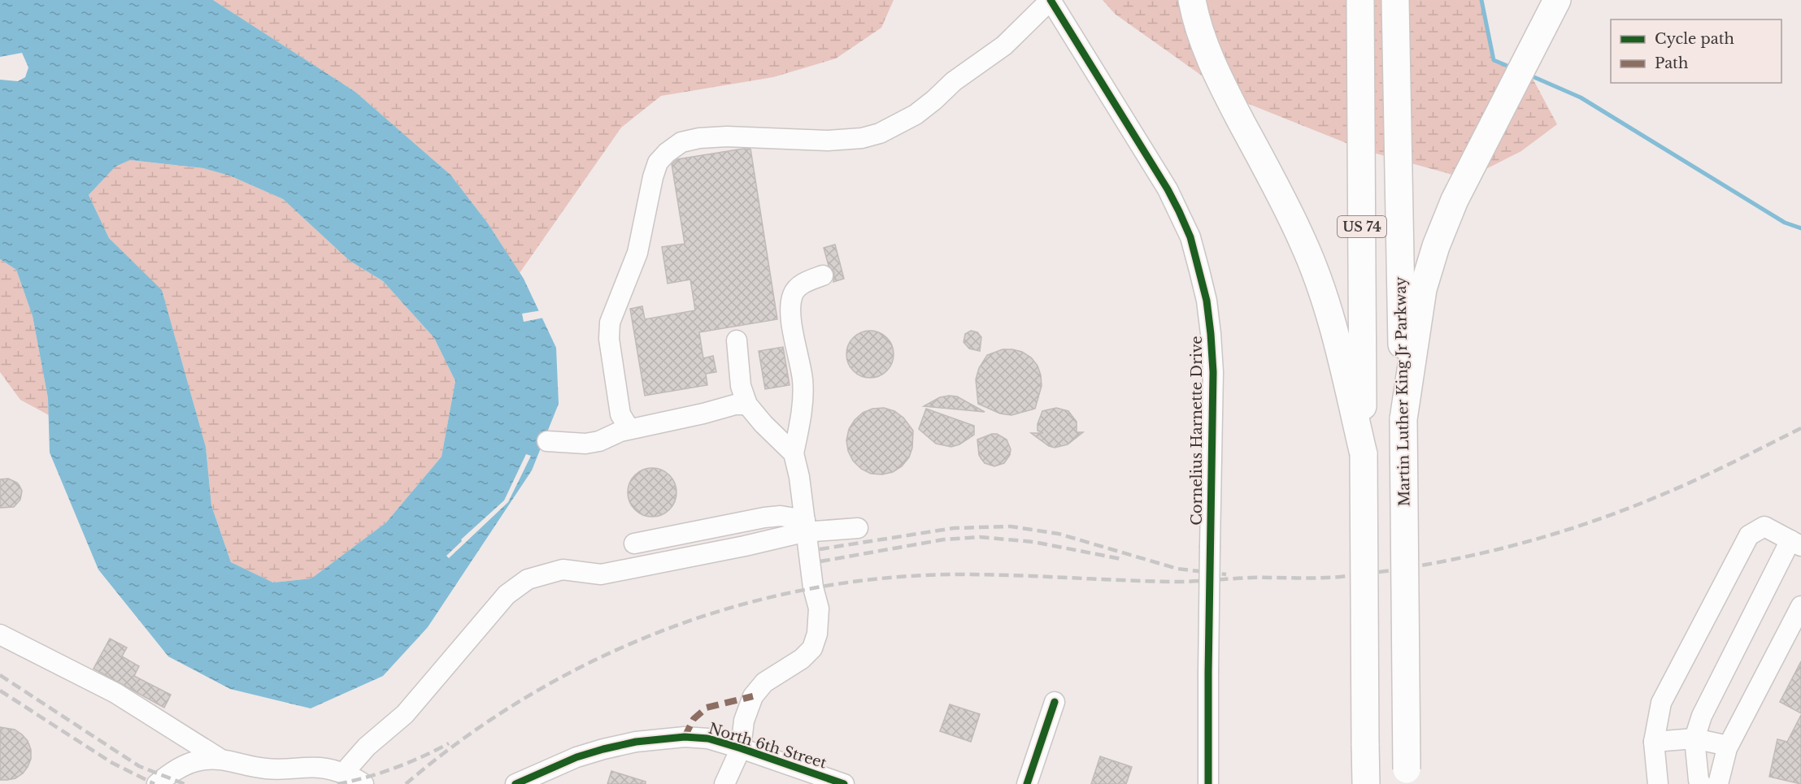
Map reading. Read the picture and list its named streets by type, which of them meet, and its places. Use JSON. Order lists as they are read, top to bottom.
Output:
{
  "streets": {
    "highway": ["US 74", "Martin Luther King Jr Parkway"],
    "street": ["Cornelius Harnette Drive", "North 6th Street"]
  },
  "legend": ["Cycle path", "Path"]
}
